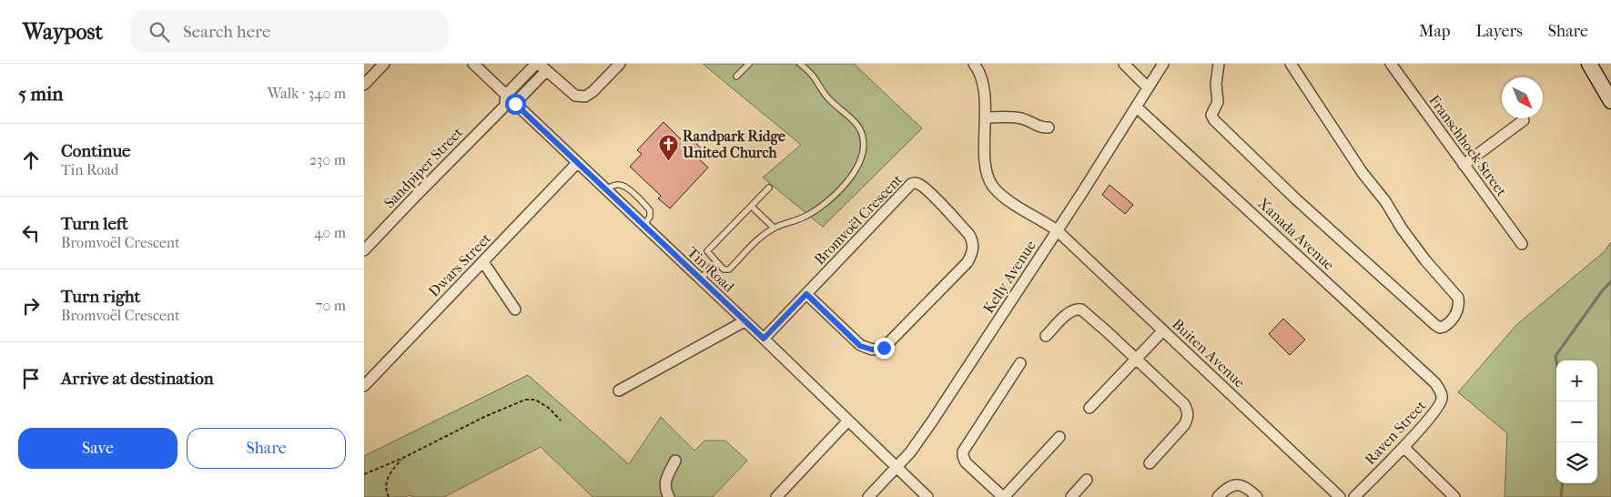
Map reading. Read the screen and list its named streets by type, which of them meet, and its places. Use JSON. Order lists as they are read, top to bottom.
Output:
{
  "streets": {
    "street": [
      "Franschhoek Street",
      "Sandpiper Street",
      "Bromvoël Crescent",
      "Xanada Avenue",
      "Dwars Street",
      "Tin Road",
      "Kelly Avenue",
      "Buiten Avenue",
      "Raven Street"
    ]
  },
  "crossings": [
    ["Sandpiper Street", "Tin Road"],
    ["Bromvoël Crescent", "Tin Road"],
    ["Xanada Avenue", "Kelly Avenue"],
    ["Xanada Avenue", "Raven Street"],
    ["Dwars Street", "Tin Road"],
    ["Tin Road", "Kelly Avenue"],
    ["Kelly Avenue", "Buiten Avenue"]
  ],
  "places": {
    "church": ["Randpark Ridge United Church"]
  },
  "north": "bottom right",
  "page": {
    "header": "Waypost",
    "search": "Search here",
    "nav": ["Map", "Layers", "Share"],
    "heading": ["5 min", "Walk · 340 m"],
    "list": [
      ["Continue", "Tin Road", "230 m"],
      ["Turn left", "Bromvoël Crescent", "40 m"],
      ["Turn right", "Bromvoël Crescent", "70 m"],
      "Arrive at destination"
    ],
    "map_buttons": ["+", "−"],
    "buttons": ["Save", "Share"]
  }
}
